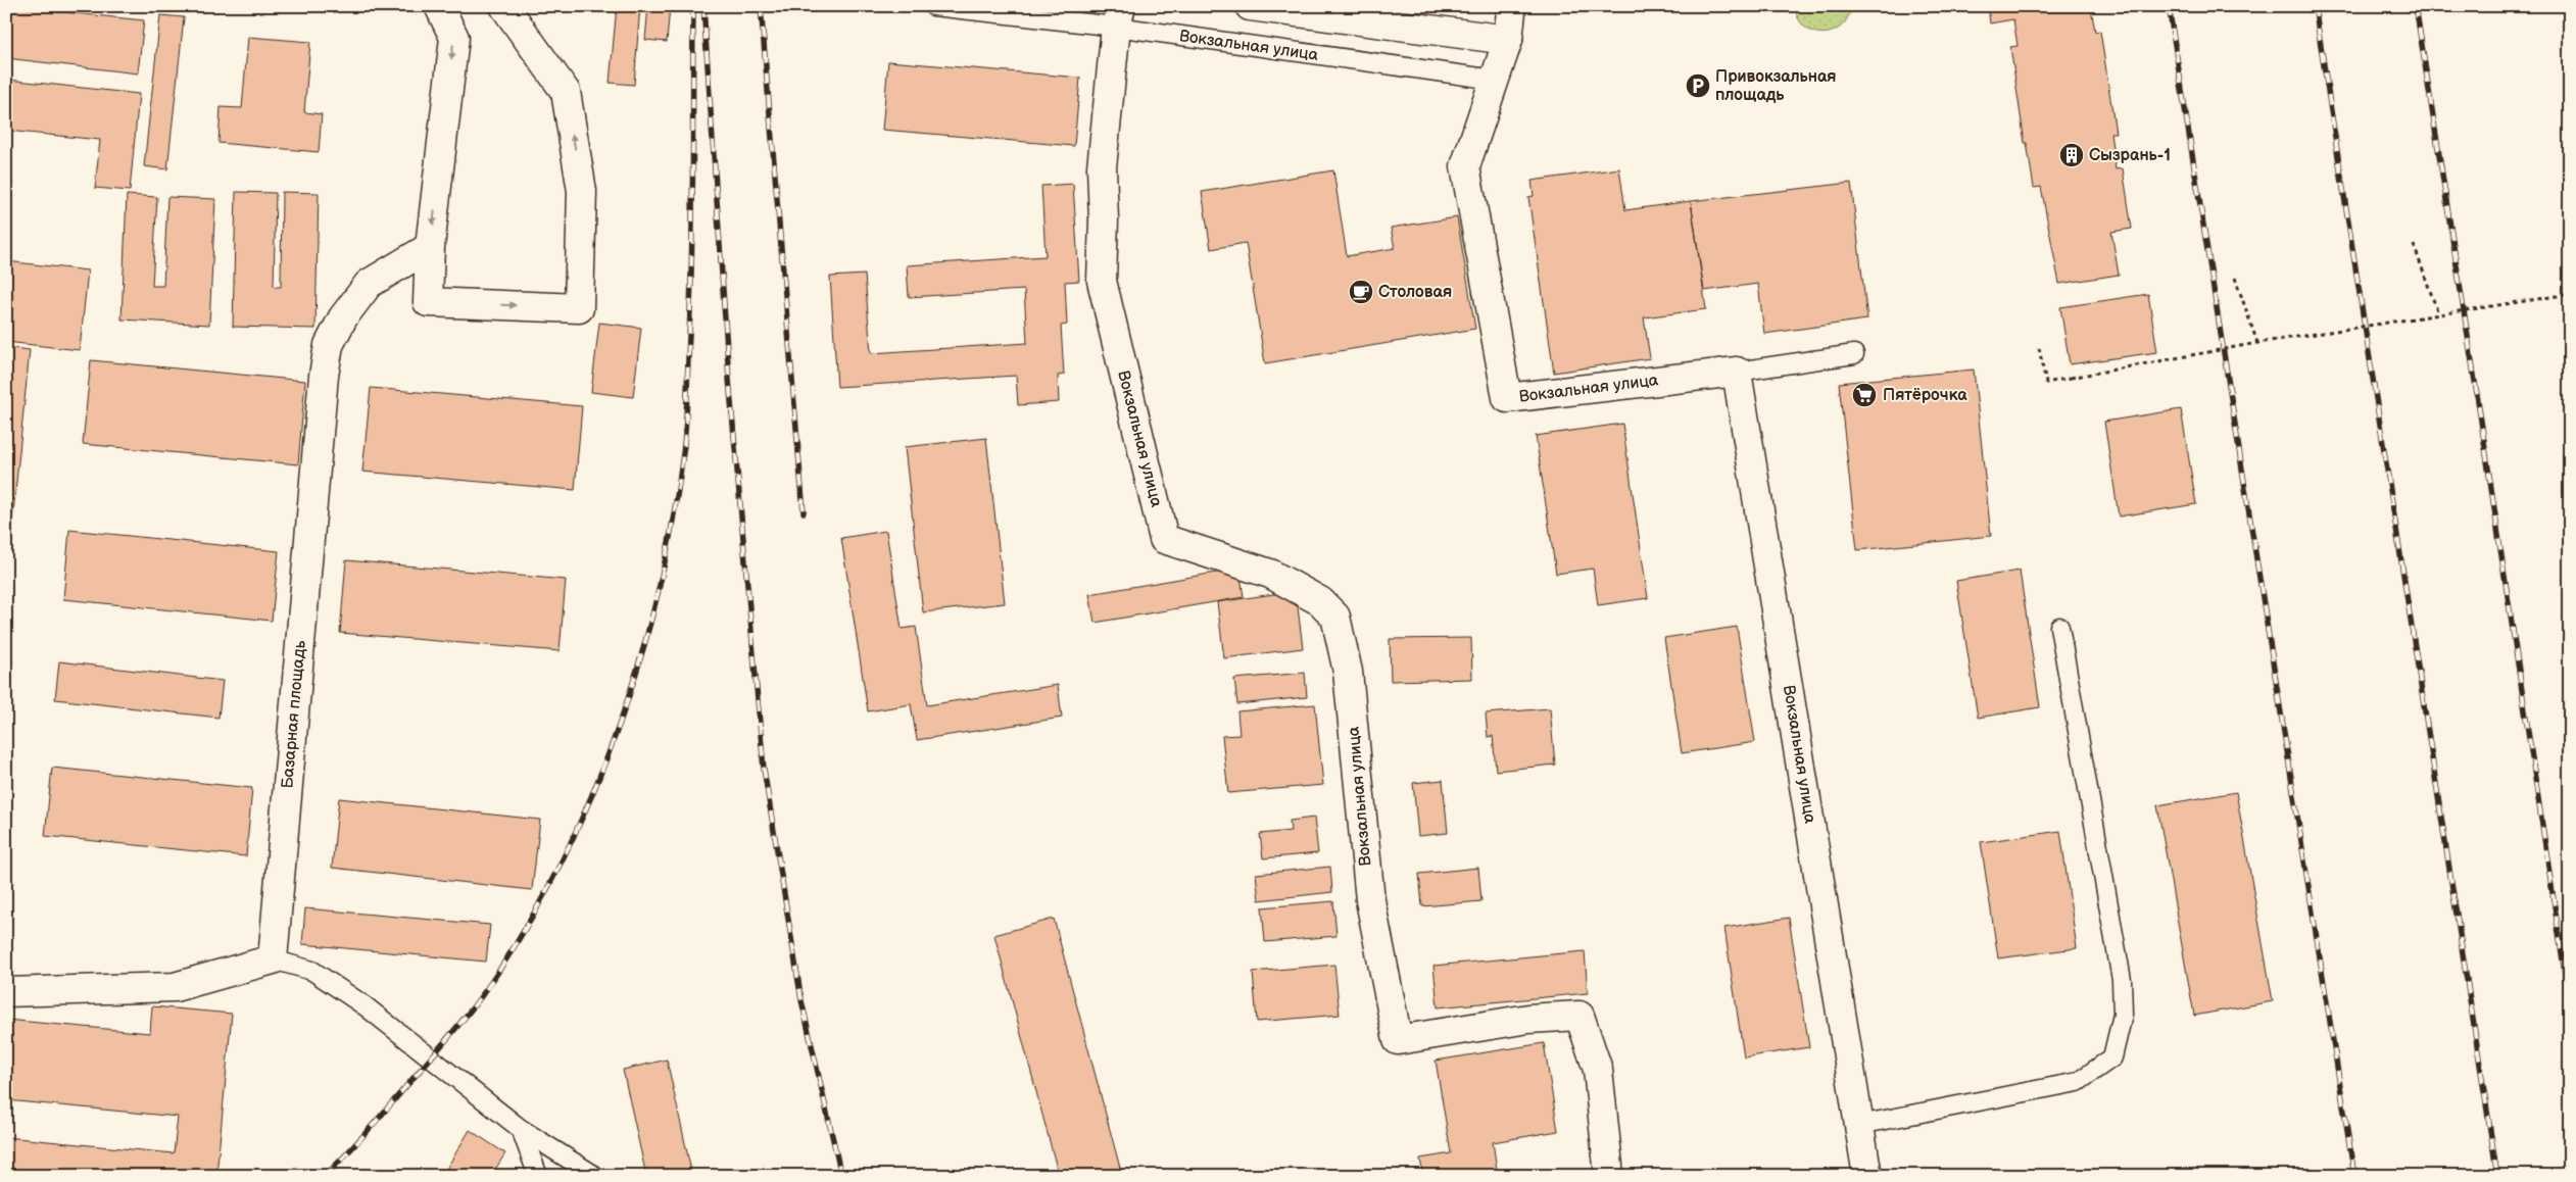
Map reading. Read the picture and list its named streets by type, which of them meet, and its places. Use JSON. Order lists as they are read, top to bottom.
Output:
{
  "streets": {
    "street": ["Вокзальная улица", "Базарная площадь"]
  },
  "places": {
    "parking": ["Привокзальная площадь"],
    "building": ["Сызрань-1"],
    "cafe": ["Столовая"],
    "supermarket": ["Пятёрочка"]
  }
}
